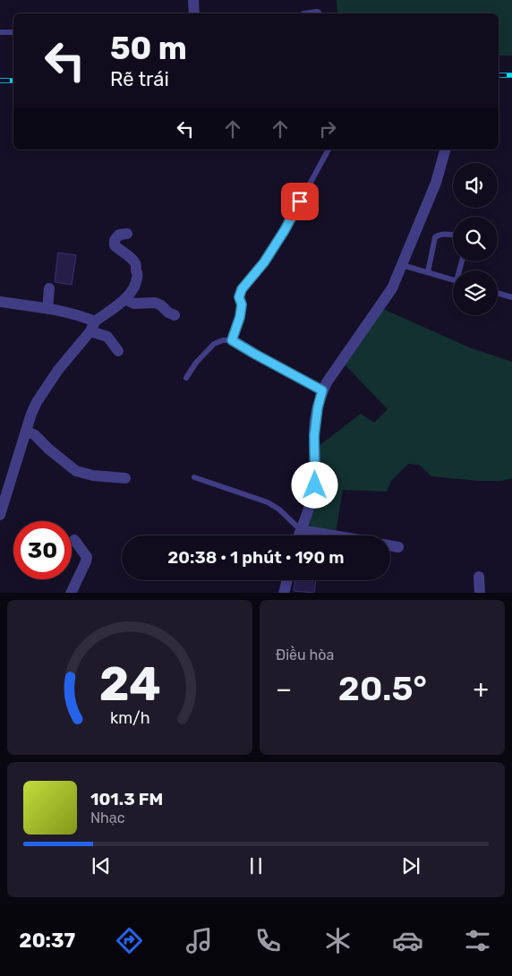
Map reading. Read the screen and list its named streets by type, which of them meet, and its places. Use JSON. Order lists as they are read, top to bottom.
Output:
{
  "page": {
    "turn": ["50 m", "Rẽ trái"],
    "limit": "30",
    "trip": "20:38 · 1 phút · 190 m",
    "tile": "Điều hòa",
    "heat": ["−", "20.5°", "+"],
    "song": ["101.3 FM", "Nhạc"],
    "tabs": "20:37",
    "gauge": ["24", "km/h"]
  }
}
